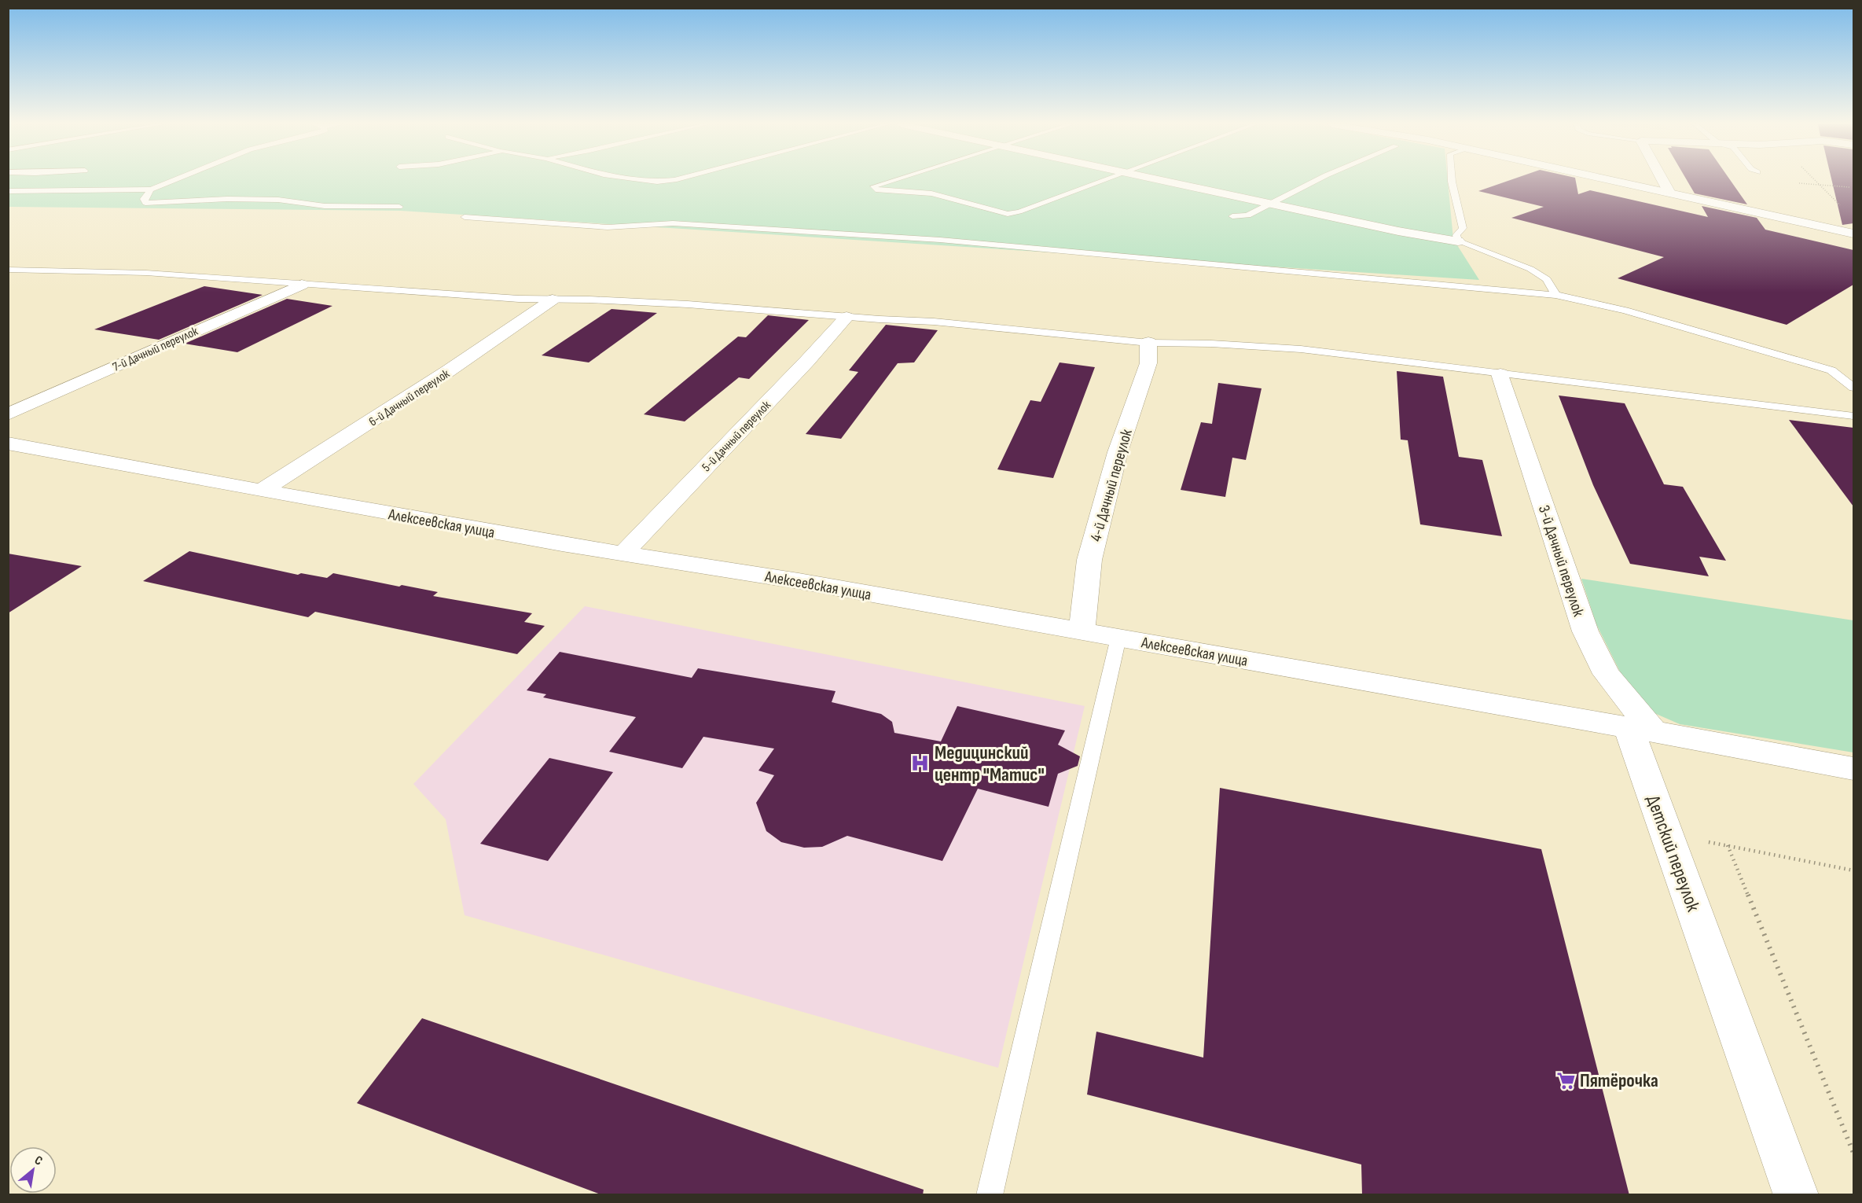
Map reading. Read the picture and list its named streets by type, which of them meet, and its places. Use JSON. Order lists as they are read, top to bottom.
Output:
{
  "streets": {
    "street": [
      "7-й Дачный переулок",
      "6-й Дачный переулок",
      "5-й Дачный переулок",
      "4-й Дачный переулок",
      "Алексеевская улица",
      "3-й Дачный переулок",
      "Детский переулок"
    ]
  },
  "crossings": [
    ["6-й Дачный переулок", "Алексеевская улица"],
    ["5-й Дачный переулок", "Алексеевская улица"],
    ["4-й Дачный переулок", "Алексеевская улица"],
    ["Алексеевская улица", "3-й Дачный переулок"],
    ["Алексеевская улица", "Детский переулок"],
    ["3-й Дачный переулок", "Детский переулок"]
  ],
  "places": {
    "hospital": ["Медицинский центр \"Матис\""],
    "supermarket": ["Пятёрочка"]
  },
  "north": "top right"
}
